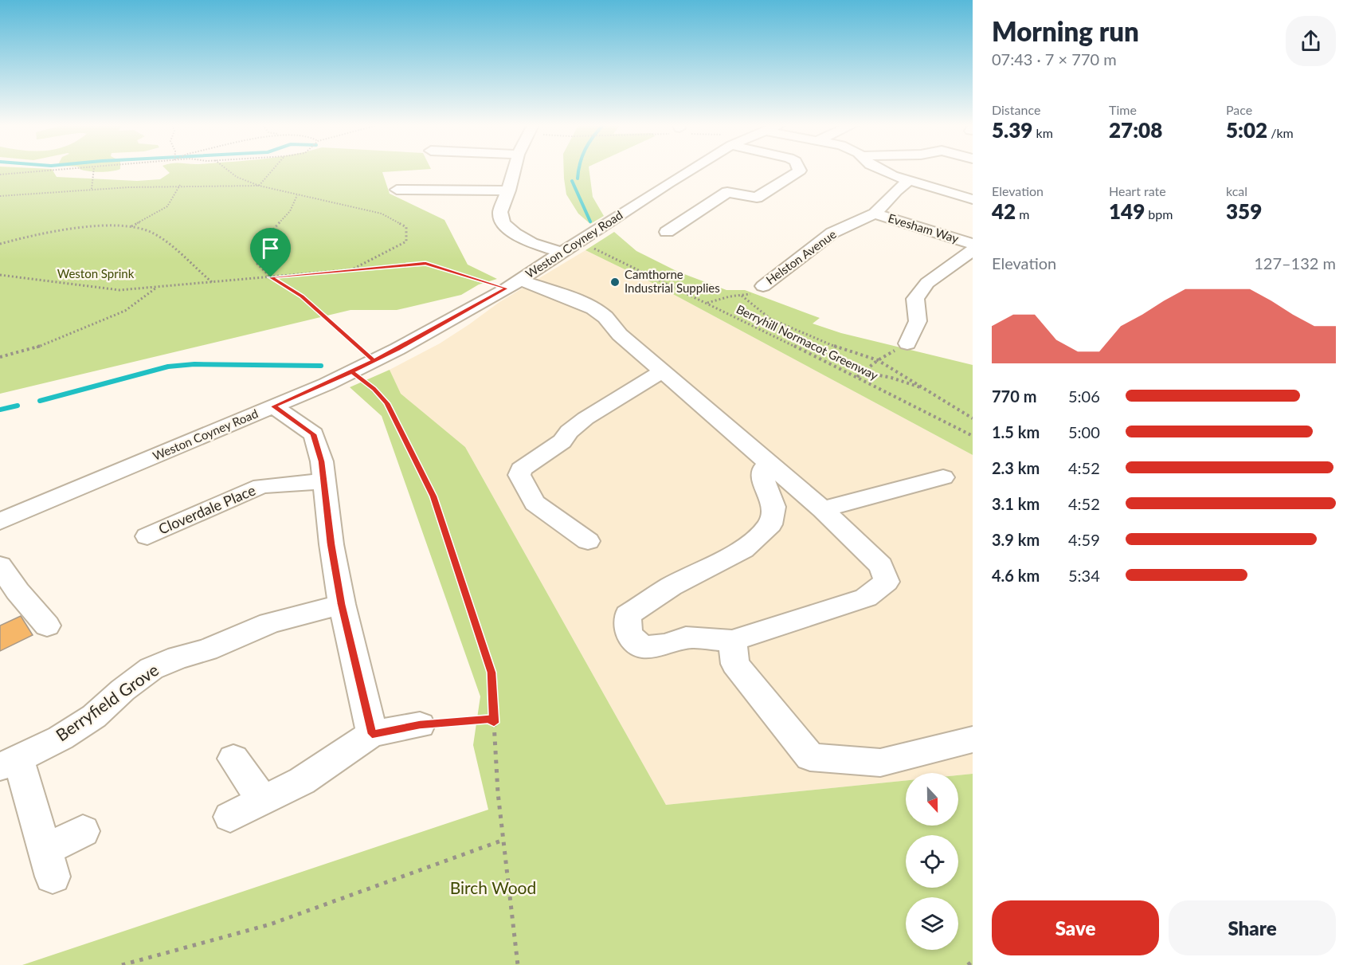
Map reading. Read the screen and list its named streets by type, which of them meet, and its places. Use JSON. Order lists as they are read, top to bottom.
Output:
{
  "streets": {
    "street": [
      "Evesham Way",
      "Weston Coyney Road",
      "Helston Avenue",
      "Cloverdale Place",
      "Berryfield Grove"
    ],
    "path": ["Berryhill Normacot Greenway"]
  },
  "crossings": [
    ["Evesham Way", "Helston Avenue"],
    ["Weston Coyney Road", "Berryhill Normacot Greenway"]
  ],
  "parks": ["Weston Sprink", "Birch Wood"],
  "places": ["Camthorne Industrial Supplies"],
  "north": "bottom",
  "page": {
    "heading": ["Morning run", "07:43 · 7 × 770 m"],
    "stats": [
      ["Distance", "5.39 km"],
      ["Time", "27:08"],
      ["Pace", "5:02 /km"],
      ["Elevation", "42 m"],
      ["Heart rate", "149 bpm"],
      ["kcal", "359"]
    ],
    "chart": ["Elevation", "127–132 m"],
    "list": [
      {
        "name": "770 m",
        "note": "5:06"
      },
      {
        "name": "1.5 km",
        "note": "5:00"
      },
      {
        "name": "2.3 km",
        "note": "4:52"
      },
      {
        "name": "3.1 km",
        "note": "4:52"
      },
      {
        "name": "3.9 km",
        "note": "4:59"
      },
      {
        "name": "4.6 km",
        "note": "5:34"
      }
    ],
    "buttons": ["Save", "Share"]
  }
}
